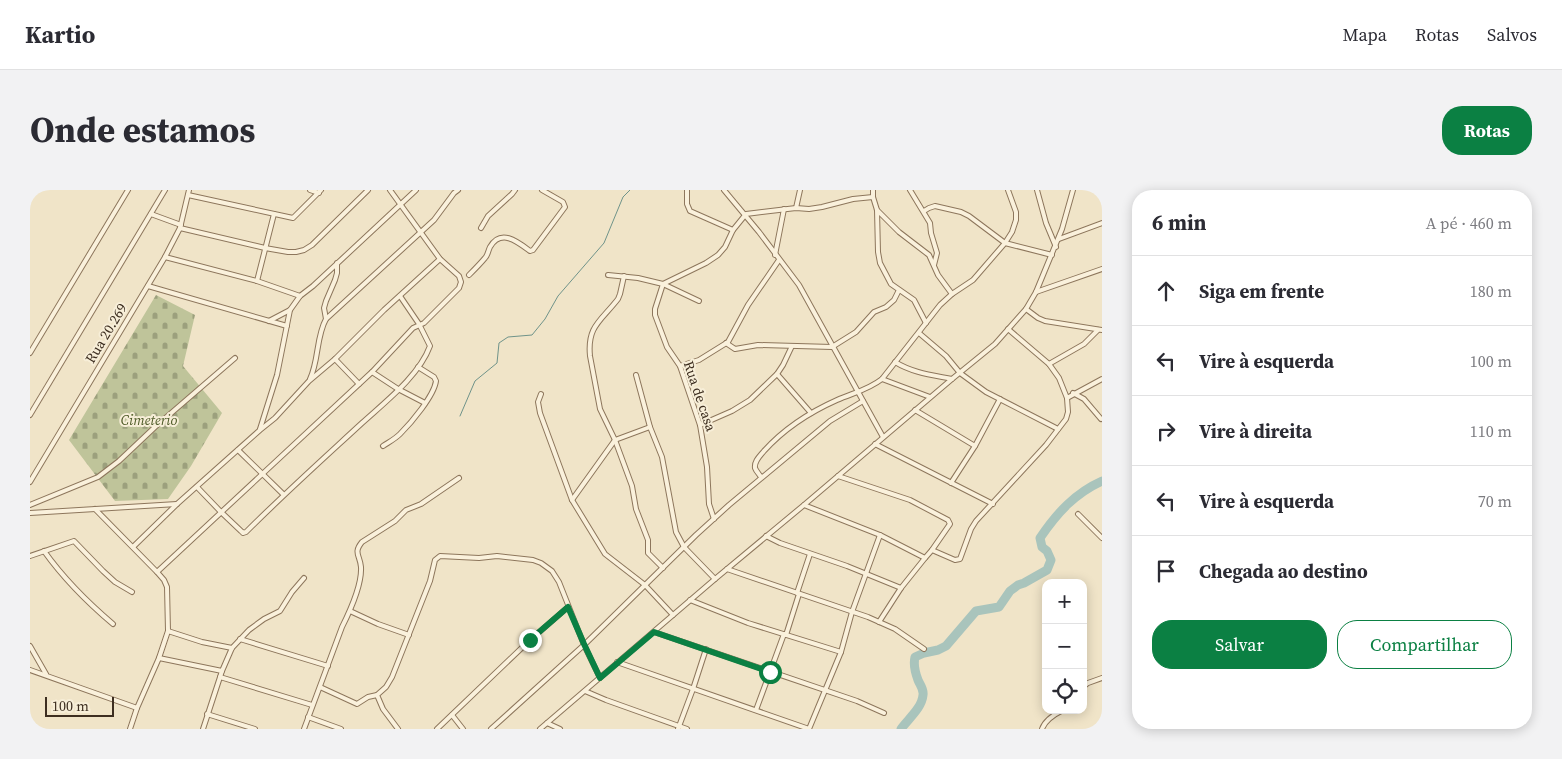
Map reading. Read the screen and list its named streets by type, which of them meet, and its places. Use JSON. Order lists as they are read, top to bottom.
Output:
{
  "streets": {
    "street": ["Rua 20.269", "Rua de casa"]
  },
  "parks": ["Cimeterio"],
  "scale_bar": "100 m",
  "page": {
    "header": "Kartio",
    "nav": ["Mapa", "Rotas", "Salvos"],
    "title": "Onde estamos",
    "buttons": [
      "Rotas",
      ["Salvar", "Compartilhar"]
    ],
    "heading": ["6 min", "A pé · 460 m"],
    "list": [
      ["Siga em frente", "180 m"],
      ["Vire à esquerda", "100 m"],
      ["Vire à direita", "110 m"],
      ["Vire à esquerda", "70 m"],
      "Chegada ao destino"
    ],
    "map_buttons": ["+", "−"],
    "scale": "100 m"
  }
}
